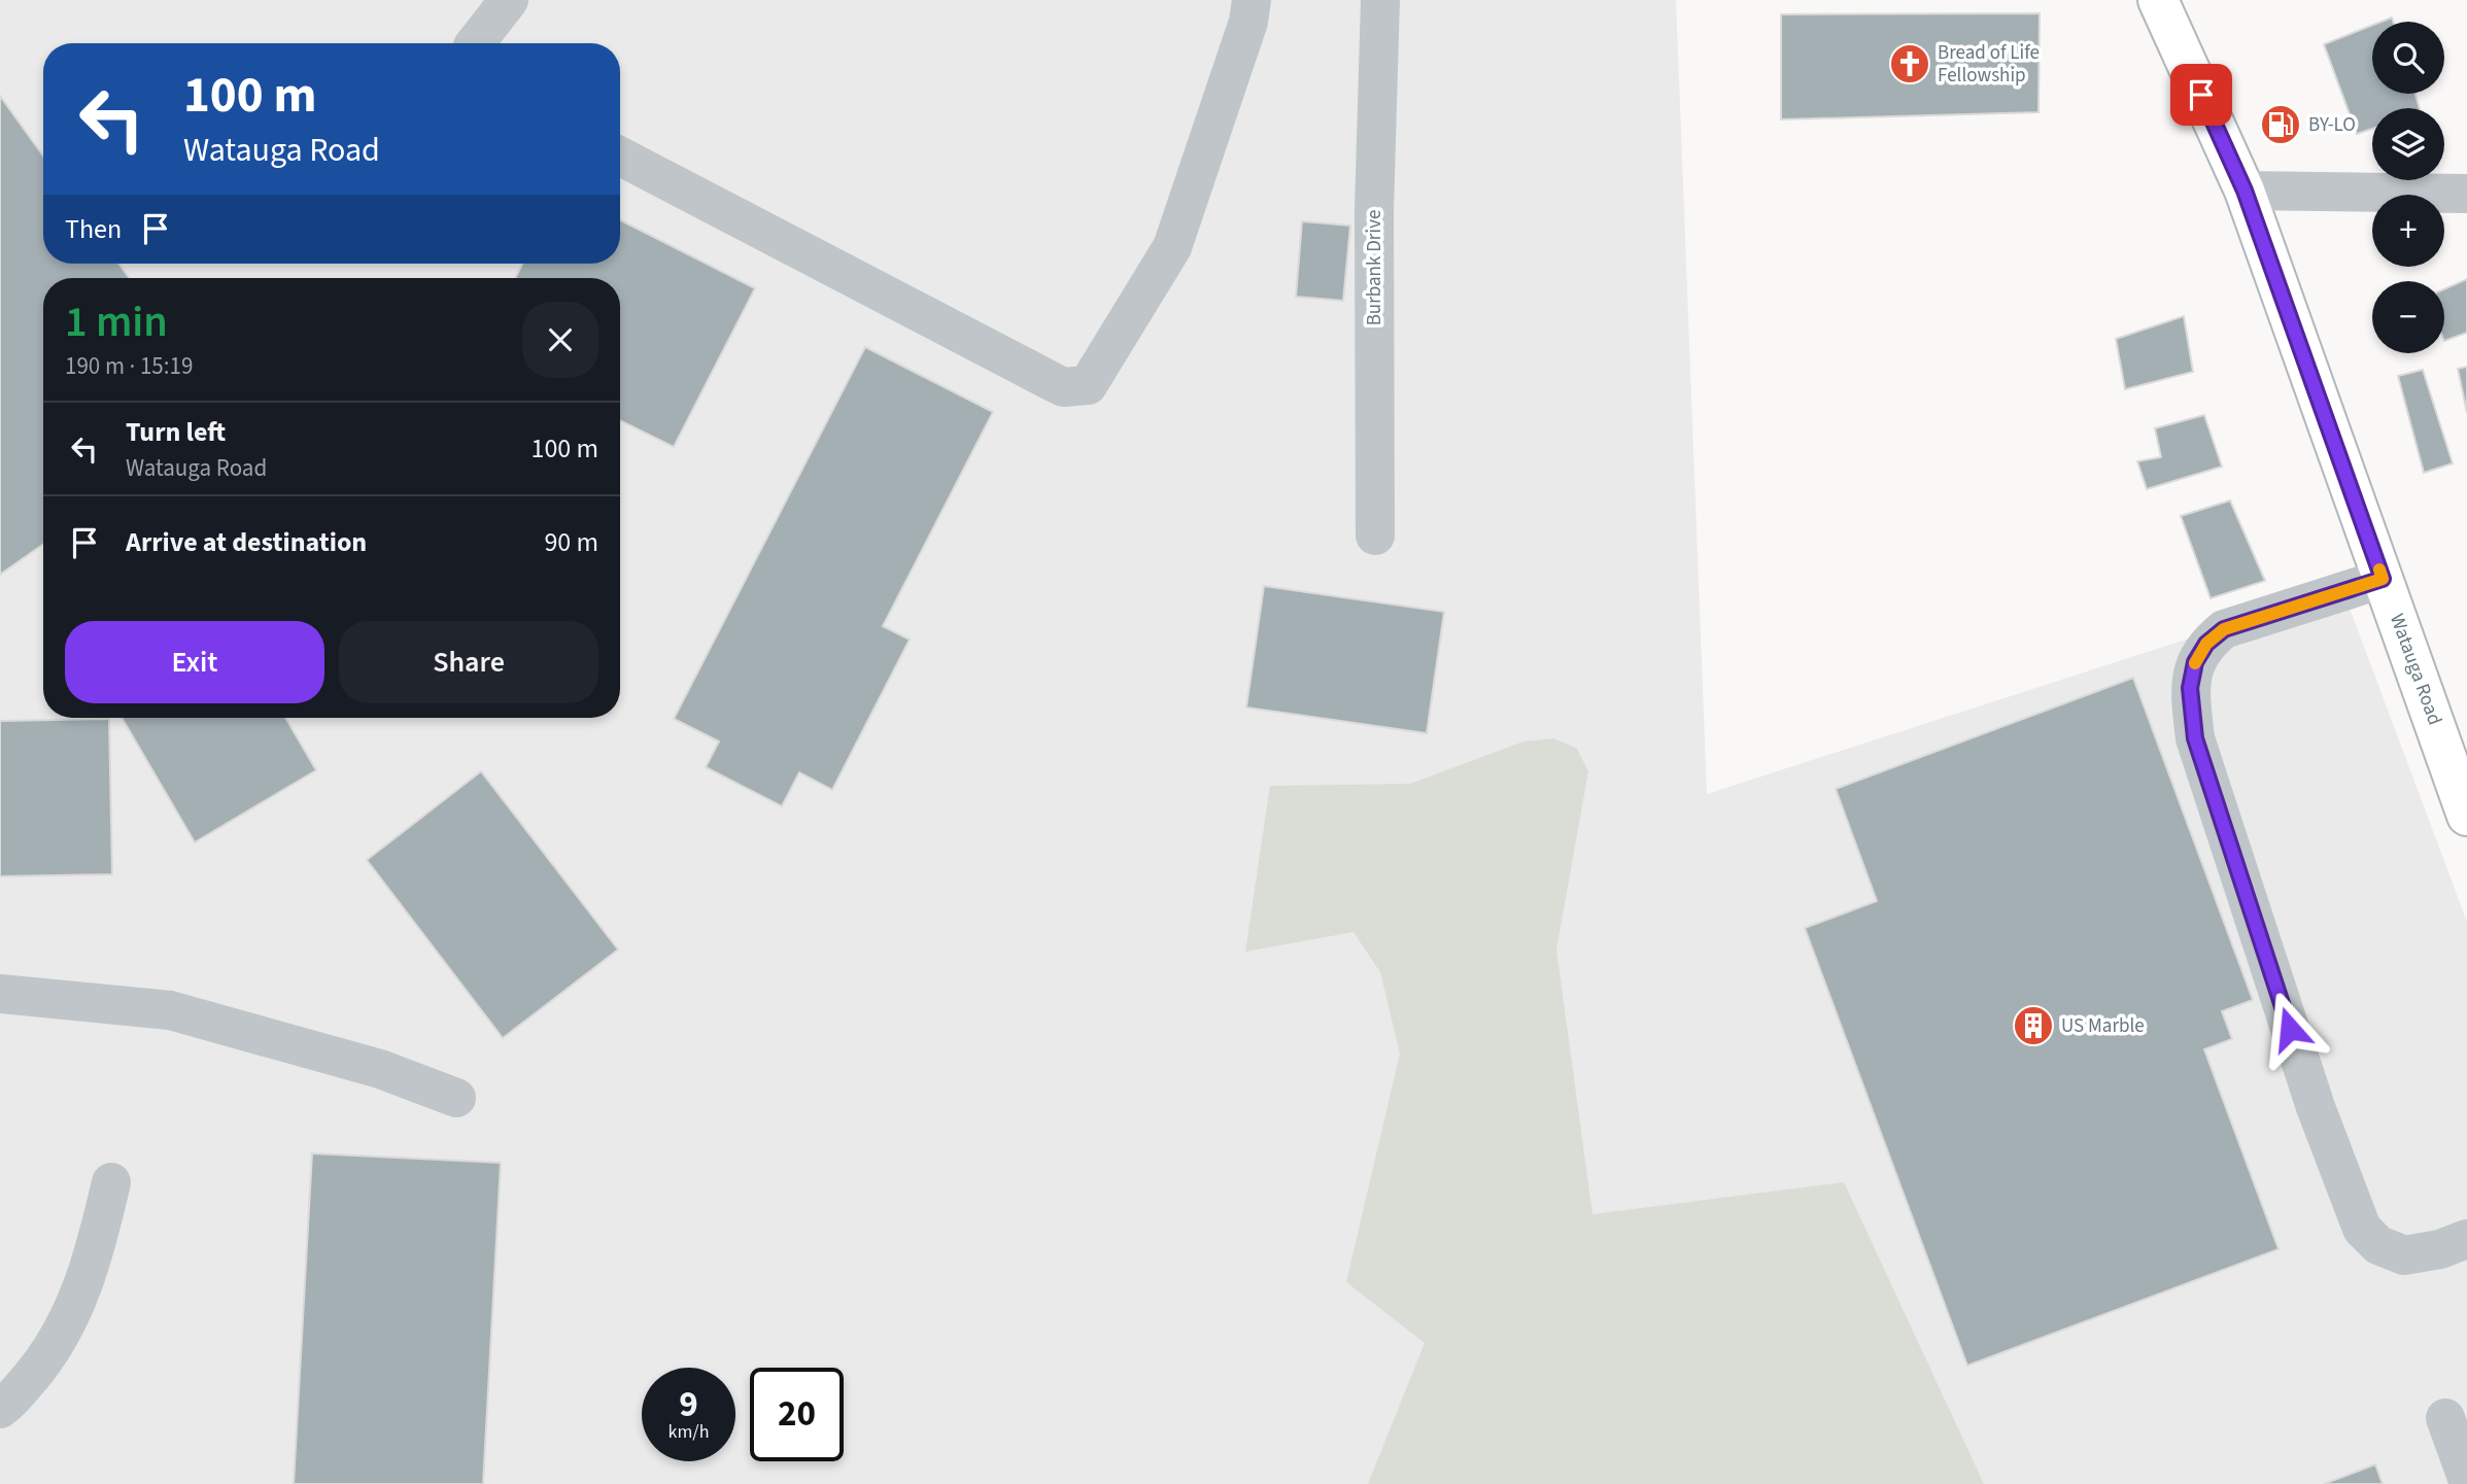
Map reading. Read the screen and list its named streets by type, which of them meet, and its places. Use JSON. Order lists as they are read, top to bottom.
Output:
{
  "streets": {
    "main road": ["Watauga Road"],
    "street": ["Burbank Drive"]
  },
  "places": {
    "church": ["Bread of Life Fellowship"],
    "fuel station": ["BY-LO"],
    "building": ["US Marble"]
  },
  "page": {
    "map_buttons": ["+", "−"],
    "turn": ["100 m", "Watauga Road"],
    "then": "Then",
    "heading": ["1 min", "190 m · 15:19"],
    "list": [
      {
        "name": "Turn left",
        "note": "Watauga Road",
        "value": "100 m"
      },
      {
        "name": "Arrive at destination",
        "value": "90 m"
      }
    ],
    "buttons": ["Exit", "Share"],
    "speed": "9 km/h",
    "limit": "20"
  }
}
